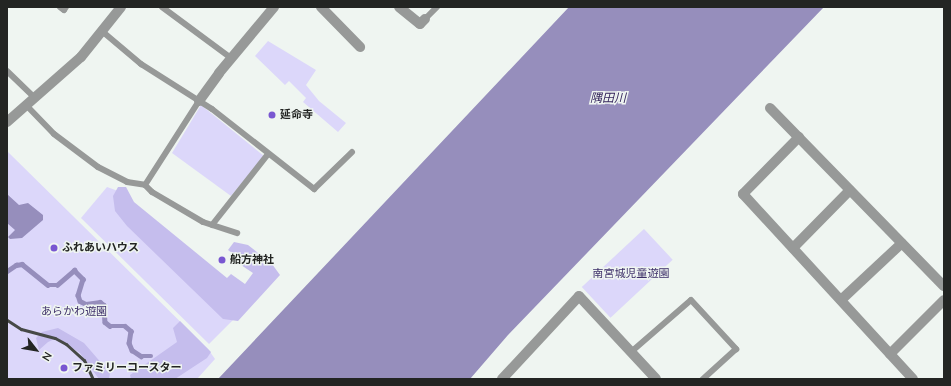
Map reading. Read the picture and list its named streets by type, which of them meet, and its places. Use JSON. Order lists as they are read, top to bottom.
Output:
{
  "water": ["隅田川"],
  "parks": ["南宮城児童遊園", "あらかわ遊園"],
  "places": [
    "延命寺",
    "ふれあいハウス",
    "船方神社",
    "ファミリーコースター"
  ],
  "north": "bottom right"
}
